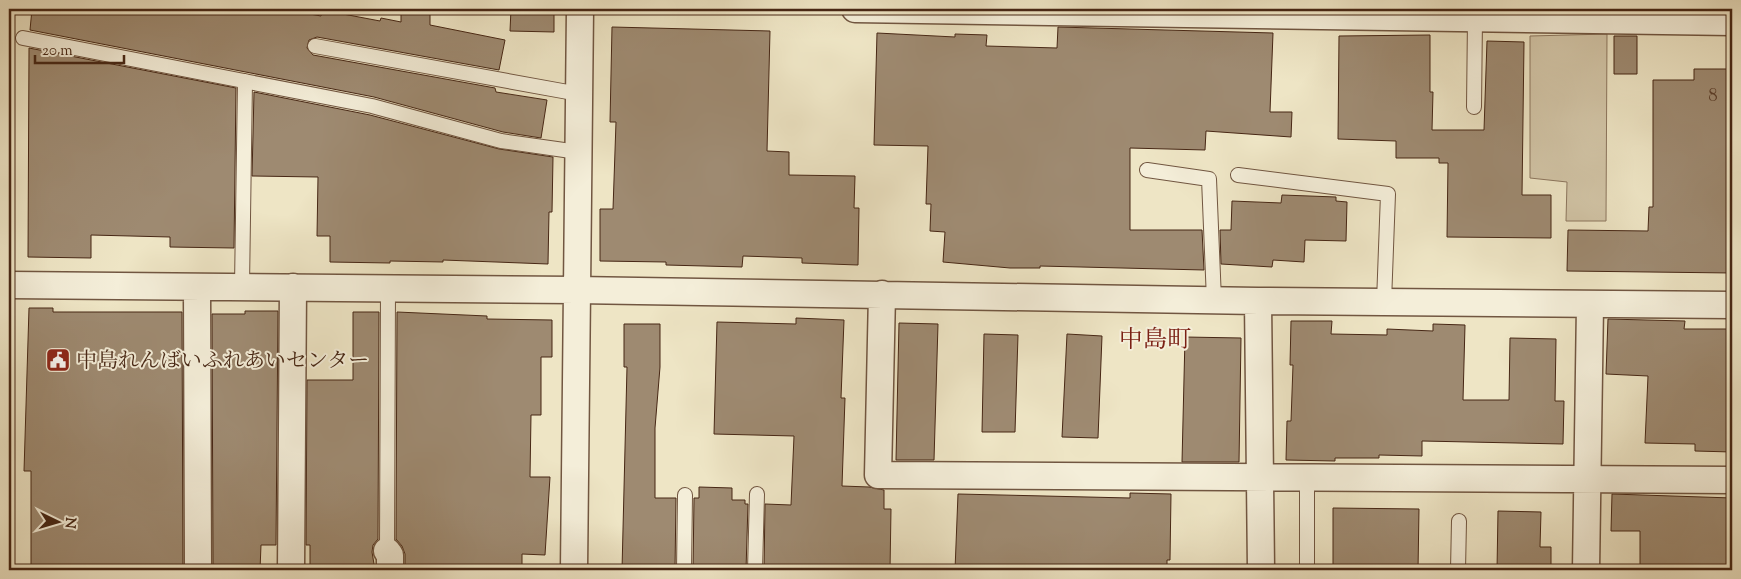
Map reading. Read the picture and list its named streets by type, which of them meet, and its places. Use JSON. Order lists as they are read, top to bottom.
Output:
{
  "districts": ["中島町"],
  "places": {
    "public building": ["中島れんばいふれあいセンター"]
  },
  "house_numbers": ["8"],
  "scale_bar": "20 m",
  "north": "right"
}
